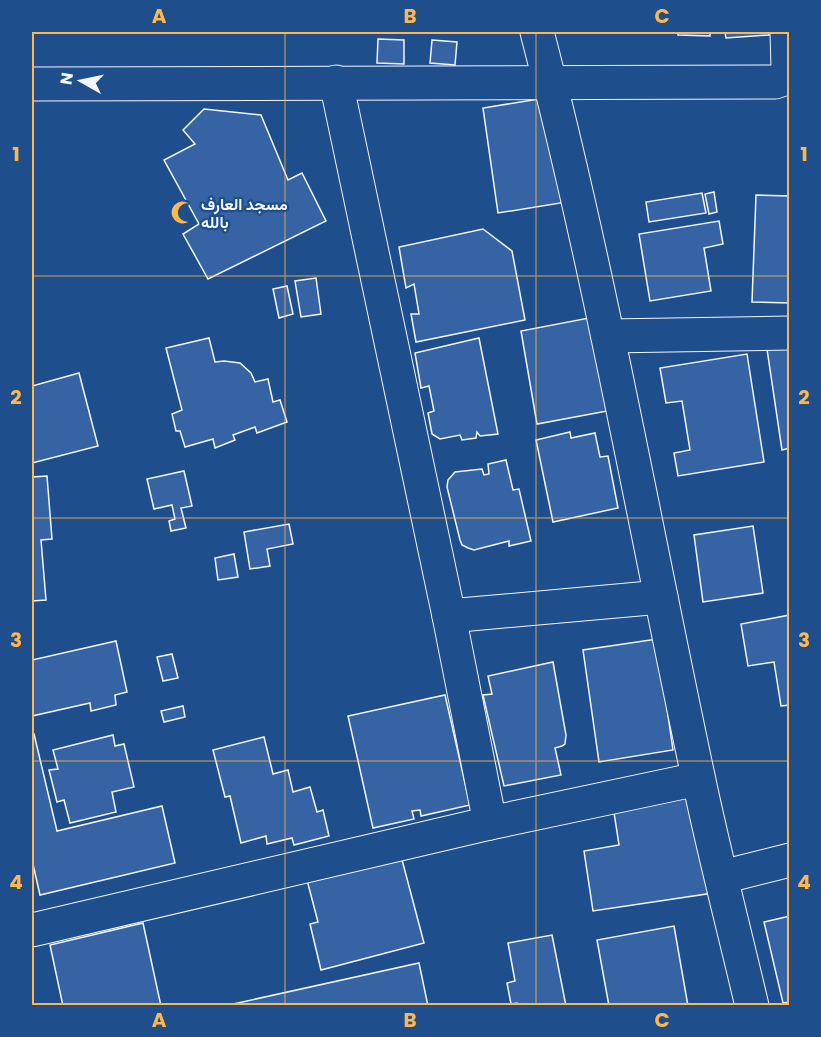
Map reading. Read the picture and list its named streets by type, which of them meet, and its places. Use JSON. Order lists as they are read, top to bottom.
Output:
{
  "places": {
    "mosque": ["مسجد العارف بالله"]
  },
  "north": "left",
  "grid": {
    "columns": ["A", "B", "C"],
    "rows": [
      "1",
      "2",
      "3",
      "4"
    ]
  }
}
